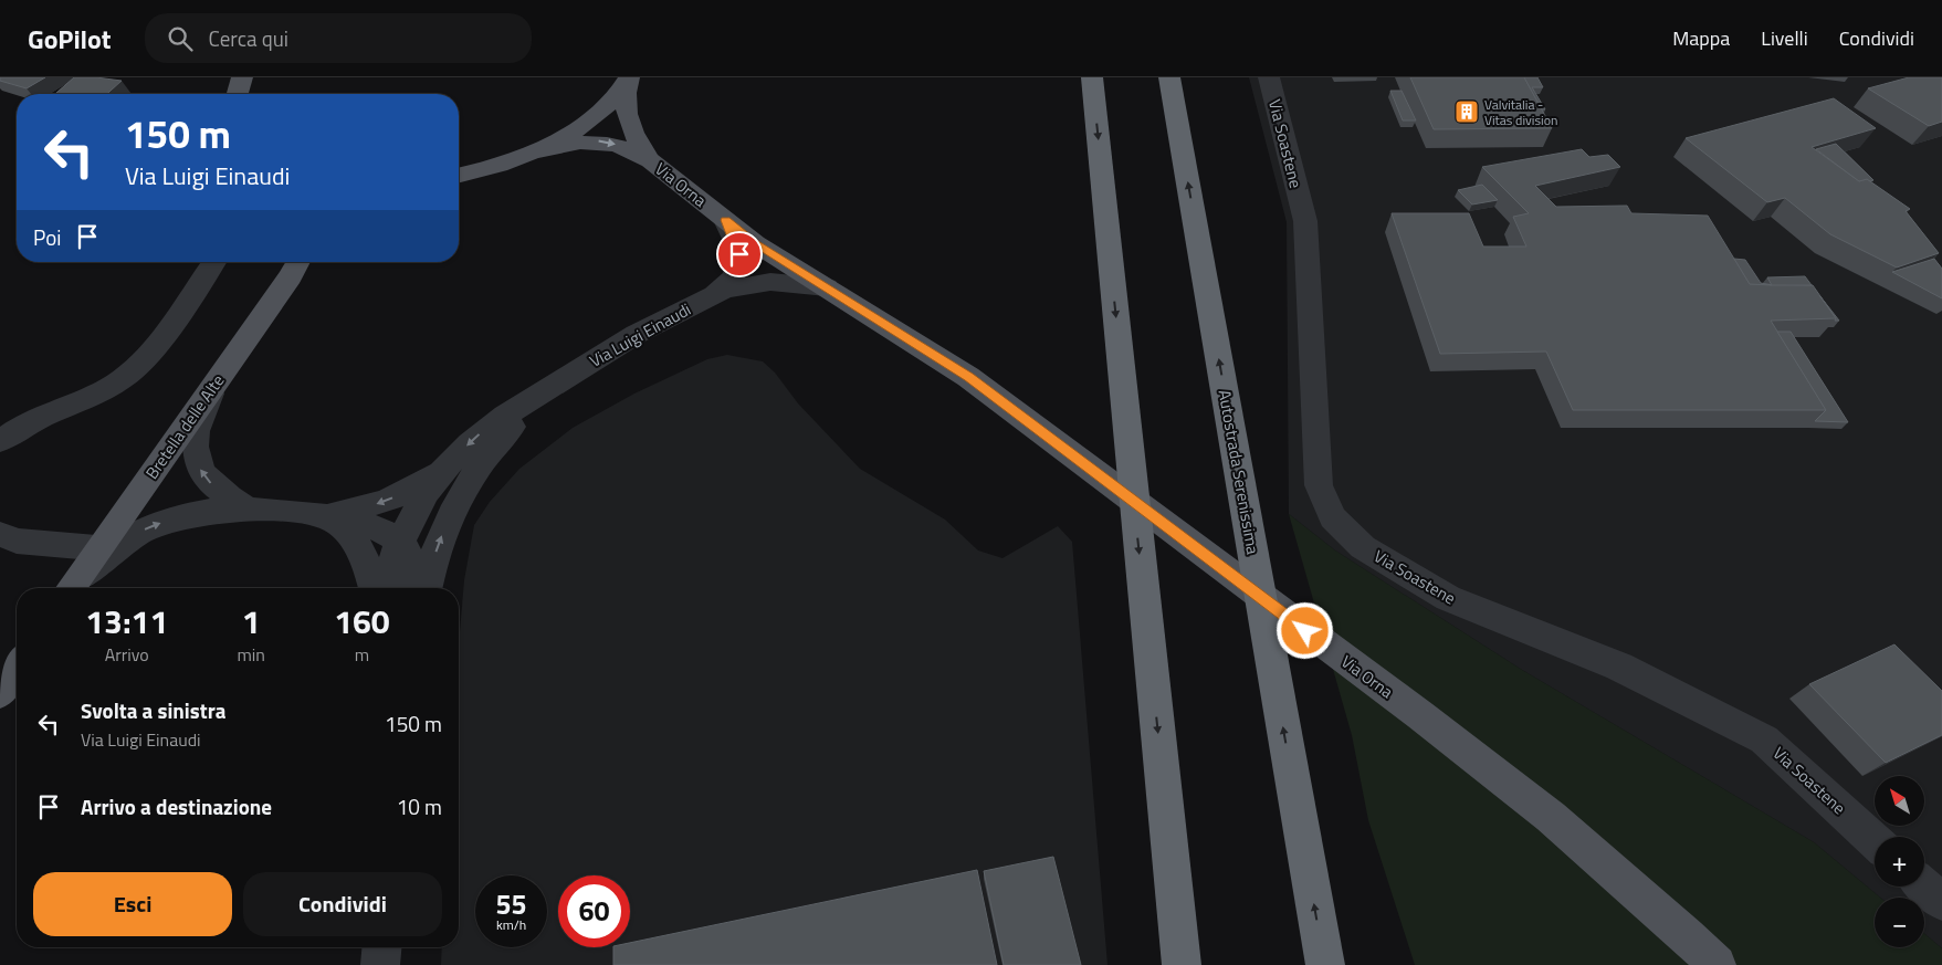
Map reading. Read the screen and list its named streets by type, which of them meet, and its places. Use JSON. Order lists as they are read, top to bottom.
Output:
{
  "streets": {
    "highway": ["Autostrada Serenissima"],
    "main road": ["Via Orna", "Bretella delle Alte"],
    "street": ["Via Soastene", "Via Luigi Einaudi"]
  },
  "crossings": [
    ["Via Orna", "Via Luigi Einaudi"],
    ["Via Luigi Einaudi", "Bretella delle Alte"]
  ],
  "places": {
    "building": ["Valvitalia - Vitas division"]
  },
  "north": "top left",
  "page": {
    "header": "GoPilot",
    "search": "Cerca qui",
    "nav": ["Mappa", "Livelli", "Condividi"],
    "turn": ["150 m", "Via Luigi Einaudi"],
    "then": "Poi",
    "eta": [
      "13:11",
      "Arrivo",
      "1",
      "min",
      "160",
      "m"
    ],
    "list": [
      {
        "name": "Svolta a sinistra",
        "note": "Via Luigi Einaudi",
        "value": "150 m"
      },
      {
        "name": "Arrivo a destinazione",
        "value": "10 m"
      }
    ],
    "map_buttons": ["+", "−"],
    "buttons": ["Esci", "Condividi"],
    "speed": "55 km/h",
    "limit": "60"
  }
}
